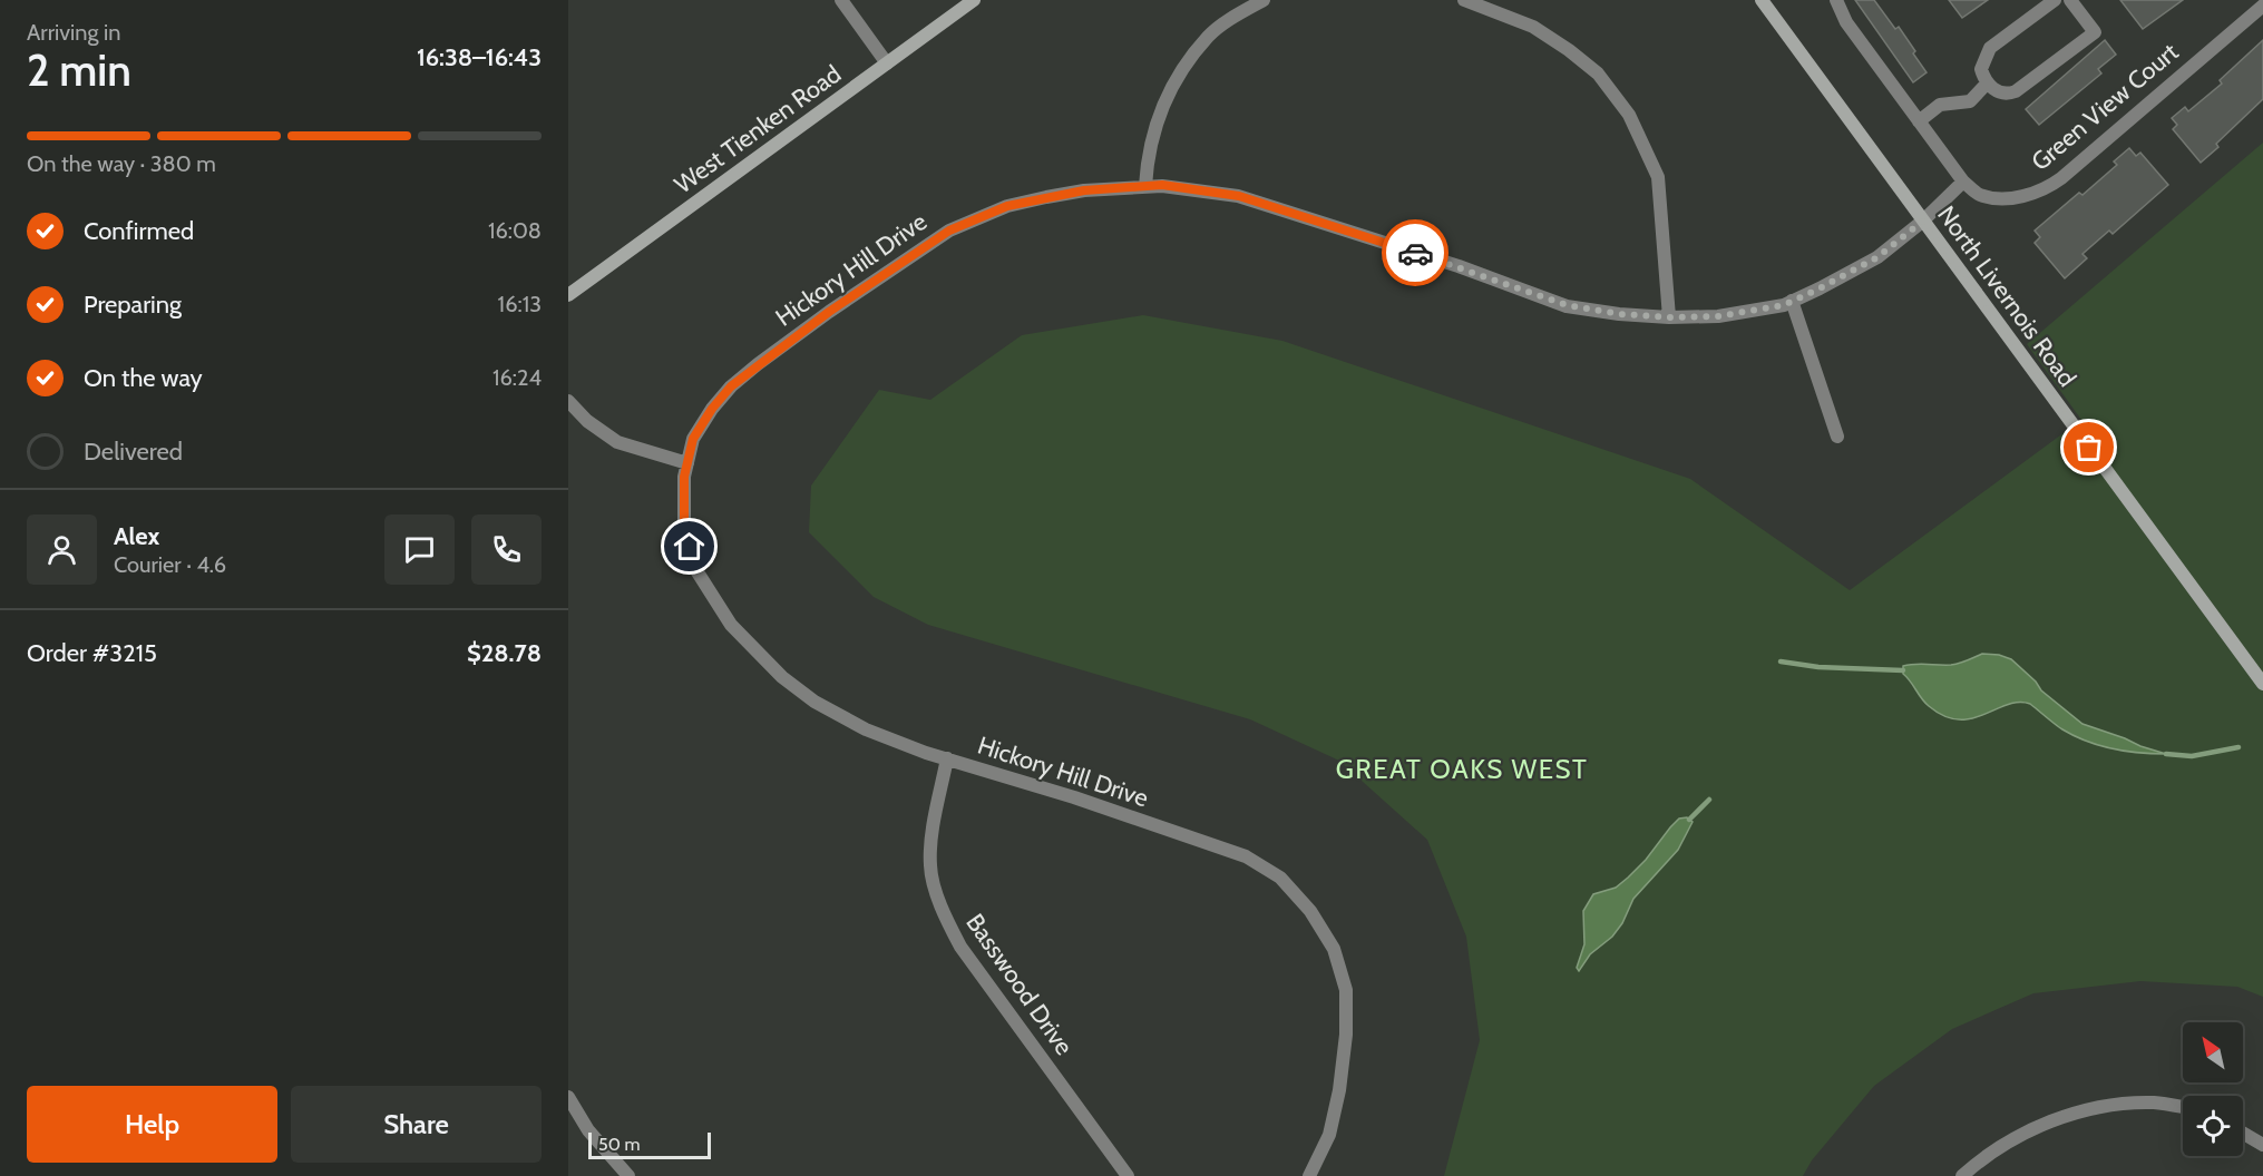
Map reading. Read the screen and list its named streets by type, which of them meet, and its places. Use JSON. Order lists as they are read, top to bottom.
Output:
{
  "streets": {
    "main road": ["West Tienken Road", "North Livernois Road"],
    "street": ["Green View Court", "Hickory Hill Drive", "Basswood Drive"]
  },
  "crossings": [
    ["Hickory Hill Drive", "North Livernois Road"],
    ["Hickory Hill Drive", "Basswood Drive"]
  ],
  "districts": ["GREAT OAKS WEST"],
  "scale_bar": "50 m",
  "north": "top left",
  "page": {
    "heading": ["2 min", "Arriving in", "16:38–16:43"],
    "panel": [
      "Alex",
      "Courier · 4.6",
      "Order #3215",
      "$28.78"
    ],
    "bar": "On the way · 380 m",
    "list": [
      ["Confirmed", "16:08"],
      ["Preparing", "16:13"],
      ["On the way", "16:24"],
      "Delivered"
    ],
    "buttons": ["Help", "Share"],
    "scale": "50 m"
  }
}
